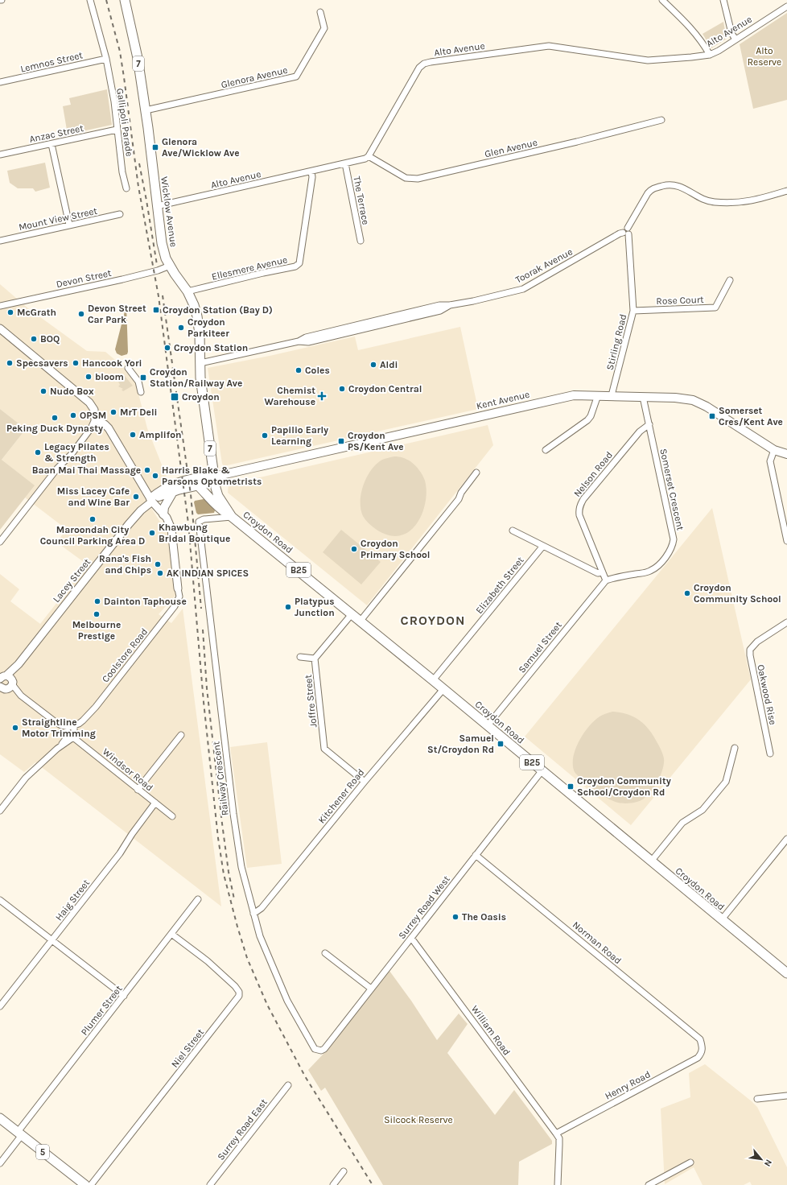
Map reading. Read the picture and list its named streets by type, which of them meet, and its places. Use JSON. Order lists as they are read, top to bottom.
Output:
{
  "streets": {
    "main road": [
      "7",
      "Wicklow Avenue",
      "Kent Avenue",
      "Croydon Road",
      "B25",
      "5"
    ],
    "street": [
      "Alto Avenue",
      "Lemnos Street",
      "Glenora Avenue",
      "Gallipoli Parade",
      "Anzac Street",
      "Glen Avenue",
      "The Terrace",
      "Mount View Street",
      "Toorak Avenue",
      "Ellesmere Avenue",
      "Devon Street",
      "Rose Court",
      "Stirling Road",
      "Nelson Road",
      "Somerset Crescent",
      "Lacey Street",
      "Elizabeth Street",
      "Samuel Street",
      "Coolstore Road",
      "Oakwood Rise",
      "Joffre Street",
      "Windsor Road",
      "Railway Crescent",
      "Kitchener Road",
      "Haig Street",
      "Surrey Road West",
      "Norman Road",
      "Plumer Street",
      "William Road",
      "Niel Street",
      "Henry Road",
      "Surrey Road East"
    ]
  },
  "crossings": [
    ["Alto Avenue", "Glen Avenue"],
    ["Alto Avenue", "The Terrace"],
    ["Alto Avenue", "Wicklow Avenue"],
    ["Alto Avenue", "Ellesmere Avenue"],
    ["Lemnos Street", "Gallipoli Parade"],
    ["Glenora Avenue", "Wicklow Avenue"],
    ["Gallipoli Parade", "Anzac Street"],
    ["Wicklow Avenue", "Toorak Avenue"],
    ["Wicklow Avenue", "Ellesmere Avenue"],
    ["Wicklow Avenue", "Devon Street"],
    ["Wicklow Avenue", "Kent Avenue"],
    ["Wicklow Avenue", "Croydon Road"],
    ["Toorak Avenue", "Stirling Road"],
    ["Rose Court", "Stirling Road"],
    ["Stirling Road", "Kent Avenue"],
    ["Kent Avenue", "Somerset Crescent"],
    ["Kent Avenue", "Croydon Road"],
    ["Kent Avenue", "Lacey Street"],
    ["Nelson Road", "Somerset Crescent"],
    ["Nelson Road", "Samuel Street"],
    ["Somerset Crescent", "Samuel Street"],
    ["Croydon Road", "Elizabeth Street"],
    ["Croydon Road", "Samuel Street"],
    ["Croydon Road", "Railway Crescent"],
    ["Croydon Road", "Kitchener Road"],
    ["Croydon Road", "Surrey Road West"],
    ["Joffre Street", "Kitchener Road"],
    ["Windsor Road", "Haig Street"],
    ["Railway Crescent", "Kitchener Road"],
    ["Railway Crescent", "Surrey Road West"],
    ["Surrey Road West", "Norman Road"],
    ["Surrey Road West", "William Road"],
    ["Norman Road", "Henry Road"],
    ["Plumer Street", "Niel Street"],
    ["Plumer Street", "5"],
    ["William Road", "Henry Road"]
  ],
  "districts": ["CROYDON"],
  "parks": ["Alto Reserve", "Silcock Reserve"],
  "places": {
    "transit": [
      "Glenora Ave/Wicklow Ave",
      "Croydon Station (Bay D)",
      "Croydon Station/Railway Ave",
      "Croydon",
      "Somerset Cres/Kent Ave",
      "Croydon PS/Kent Ave",
      "Samuel St/Croydon Rd",
      "Croydon Community School/Croydon Rd"
    ],
    "other": [
      "McGrath",
      "Devon Street Car Park",
      "Croydon Parkiteer",
      "BOQ",
      "Croydon Station",
      "Specsavers",
      "Hancook Yori",
      "Aldi",
      "Coles",
      "bloom",
      "Croydon Central",
      "Nudo Box",
      "MrT Deli",
      "OPSM",
      "Peking Duck Dynasty",
      "Amplifon",
      "Papilio Early Learning",
      "Legacy Pilates & Strength",
      "Baan Mai Thai Massage",
      "Harris Blake & Parsons Optometrists",
      "Miss Lacey Cafe and Wine Bar",
      "Maroondah City Council Parking Area D",
      "Khawbung Bridal Boutique",
      "Croydon Primary School",
      "Rana's Fish and Chips",
      "AK INDIAN SPICES",
      "Croydon Community School",
      "Dainton Taphouse",
      "Platypus Junction",
      "Melbourne Prestige",
      "Straightline Motor Trimming",
      "The Oasis"
    ],
    "health": ["Chemist Warehouse"]
  },
  "north": "bottom right"
}
